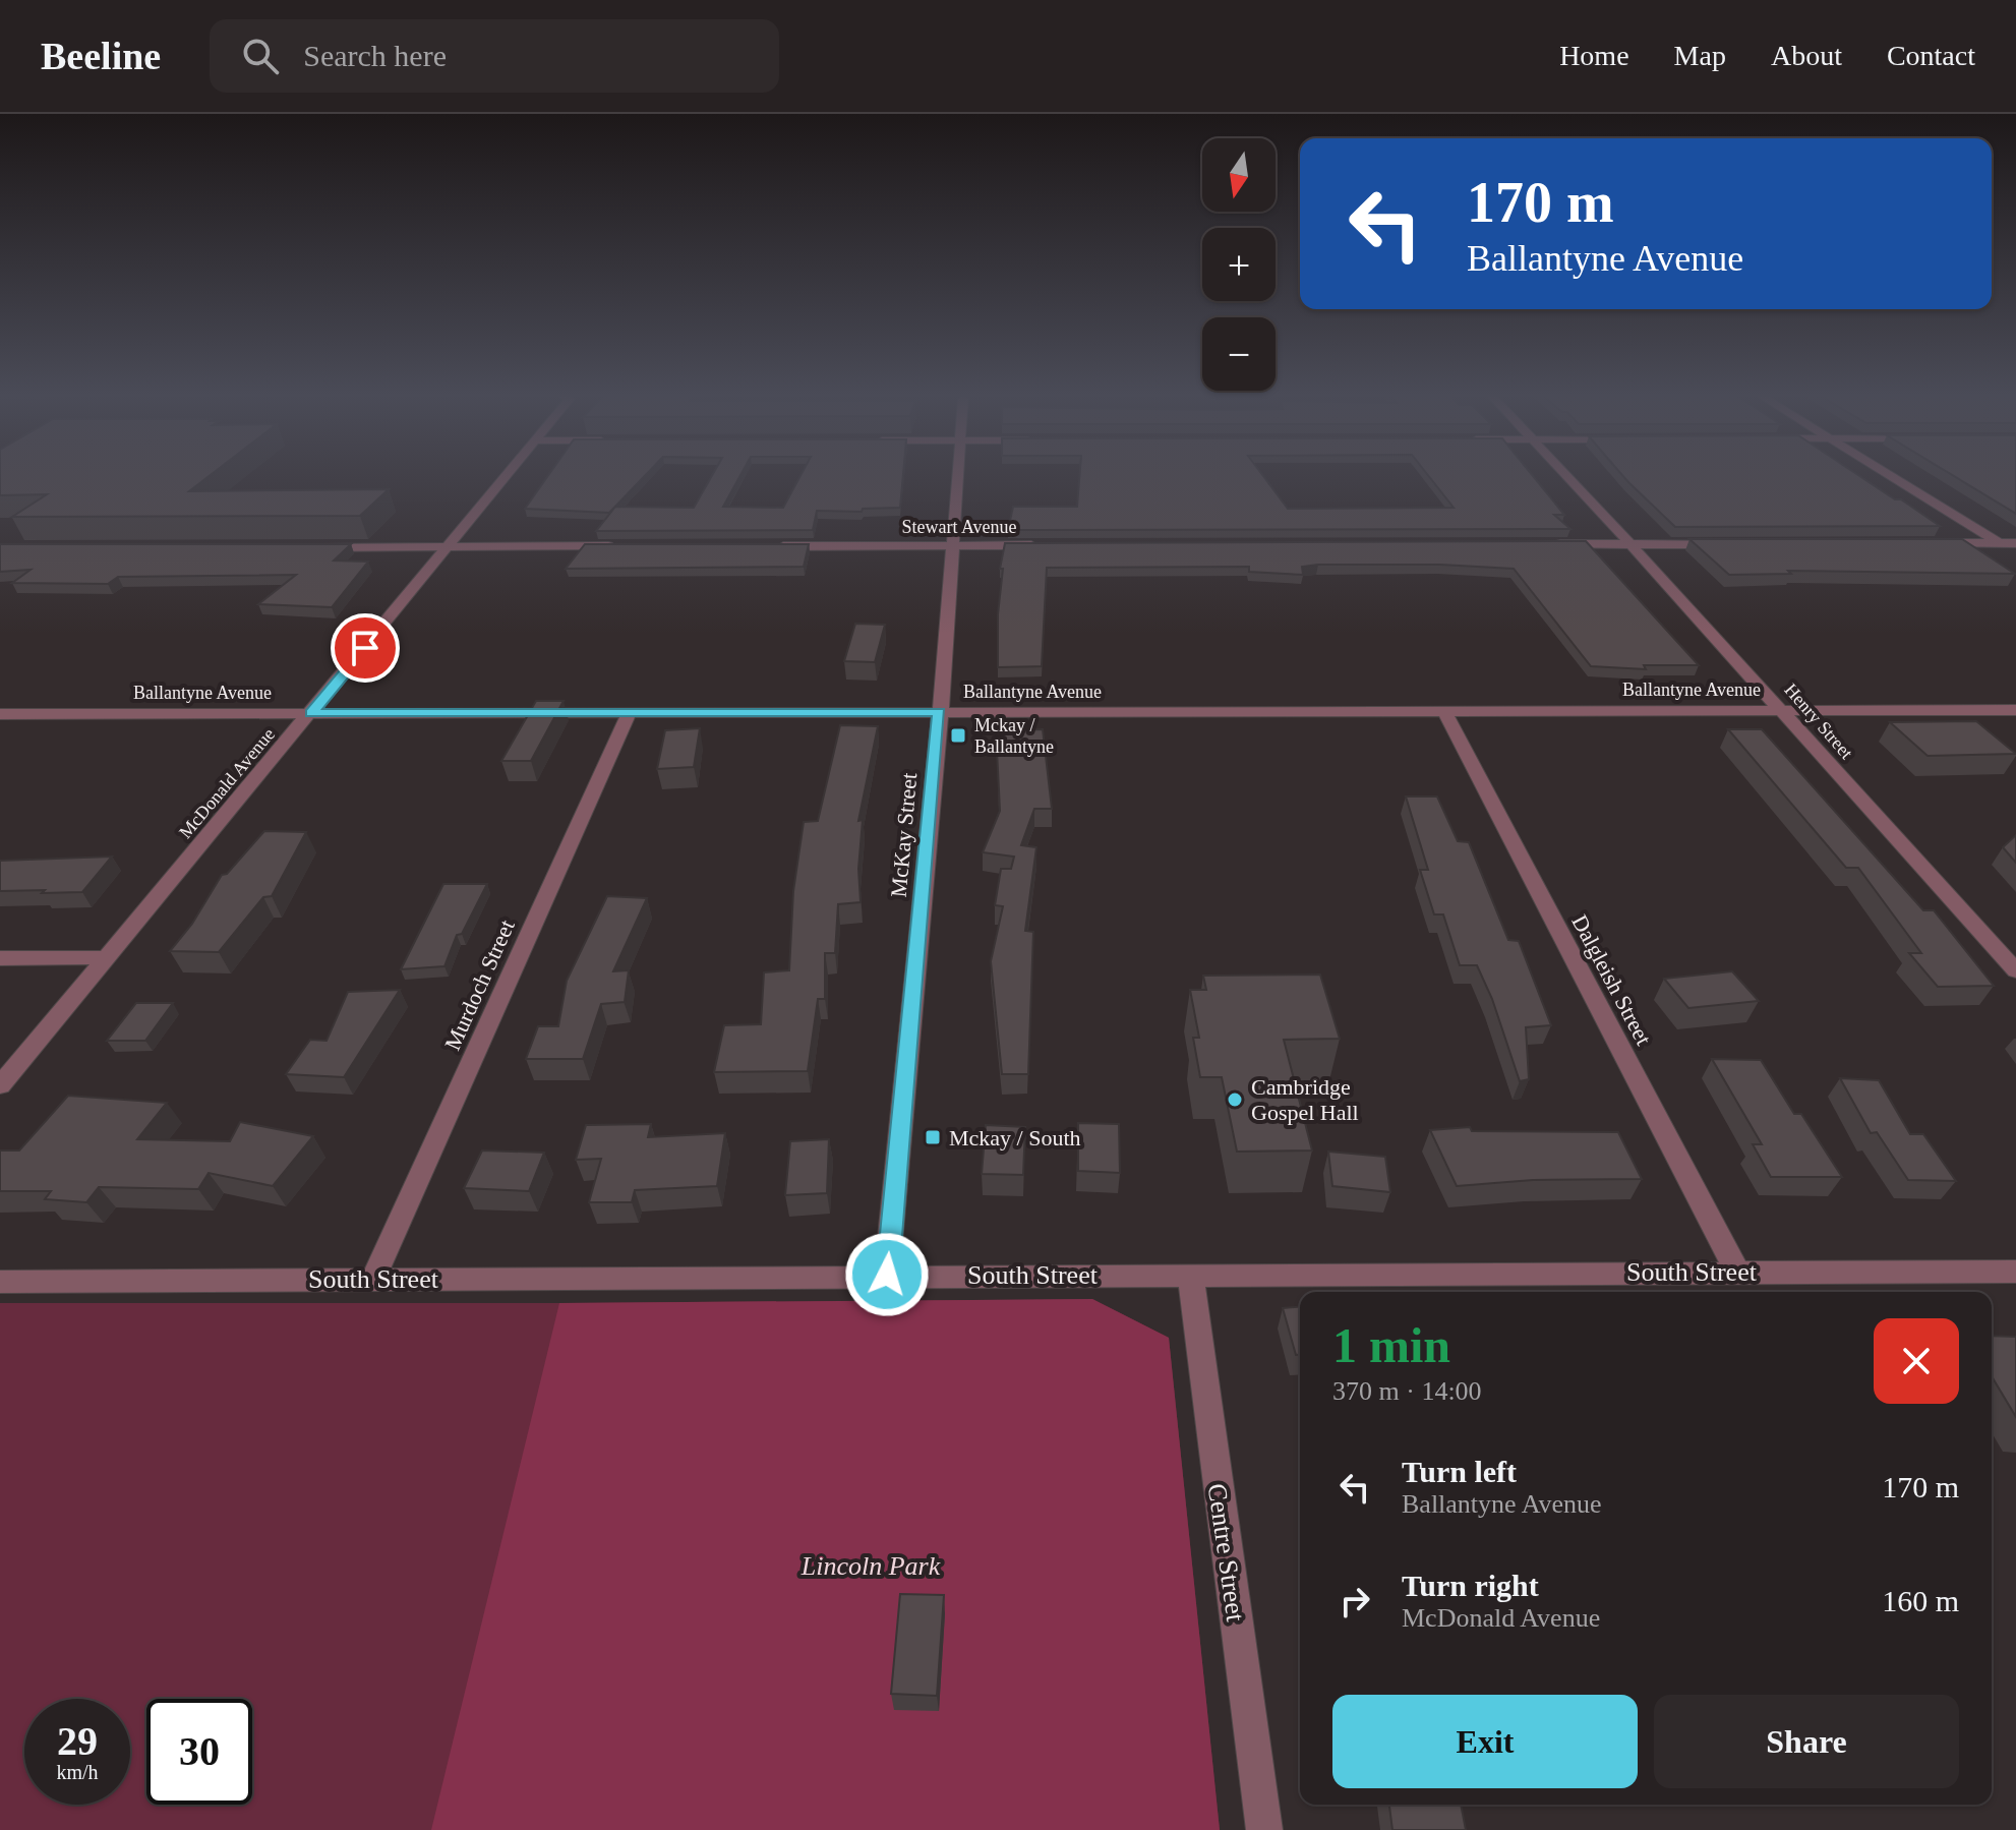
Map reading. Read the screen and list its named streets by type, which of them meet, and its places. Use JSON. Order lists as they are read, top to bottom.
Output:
{
  "streets": {
    "street": [
      "Stewart Avenue",
      "Ballantyne Avenue",
      "Henry Street",
      "McDonald Avenue",
      "McKay Street",
      "Dalgleish Street",
      "Murdoch Street",
      "South Street",
      "Centre Street"
    ]
  },
  "crossings": [
    ["Stewart Avenue", "McKay Street"],
    ["Ballantyne Avenue", "Henry Street"],
    ["Ballantyne Avenue", "McDonald Avenue"],
    ["Ballantyne Avenue", "McKay Street"],
    ["Ballantyne Avenue", "Dalgleish Street"],
    ["Ballantyne Avenue", "Murdoch Street"],
    ["McKay Street", "South Street"],
    ["Dalgleish Street", "South Street"],
    ["Murdoch Street", "South Street"],
    ["South Street", "Centre Street"]
  ],
  "parks": ["Lincoln Park"],
  "places": {
    "transit": ["Mckay / Ballantyne", "Mckay / South"],
    "other": ["Cambridge Gospel Hall"]
  },
  "north": "bottom",
  "page": {
    "header": "Beeline",
    "search": "Search here",
    "nav": [
      "Home",
      "Map",
      "About",
      "Contact"
    ],
    "map_buttons": ["+", "−"],
    "turn": ["170 m", "Ballantyne Avenue"],
    "heading": ["1 min", "370 m · 14:00"],
    "list": [
      {
        "name": "Turn left",
        "note": "Ballantyne Avenue",
        "value": "170 m"
      },
      {
        "name": "Turn right",
        "note": "McDonald Avenue",
        "value": "160 m"
      }
    ],
    "buttons": ["Exit", "Share"],
    "speed": "29 km/h",
    "limit": "30"
  }
}
